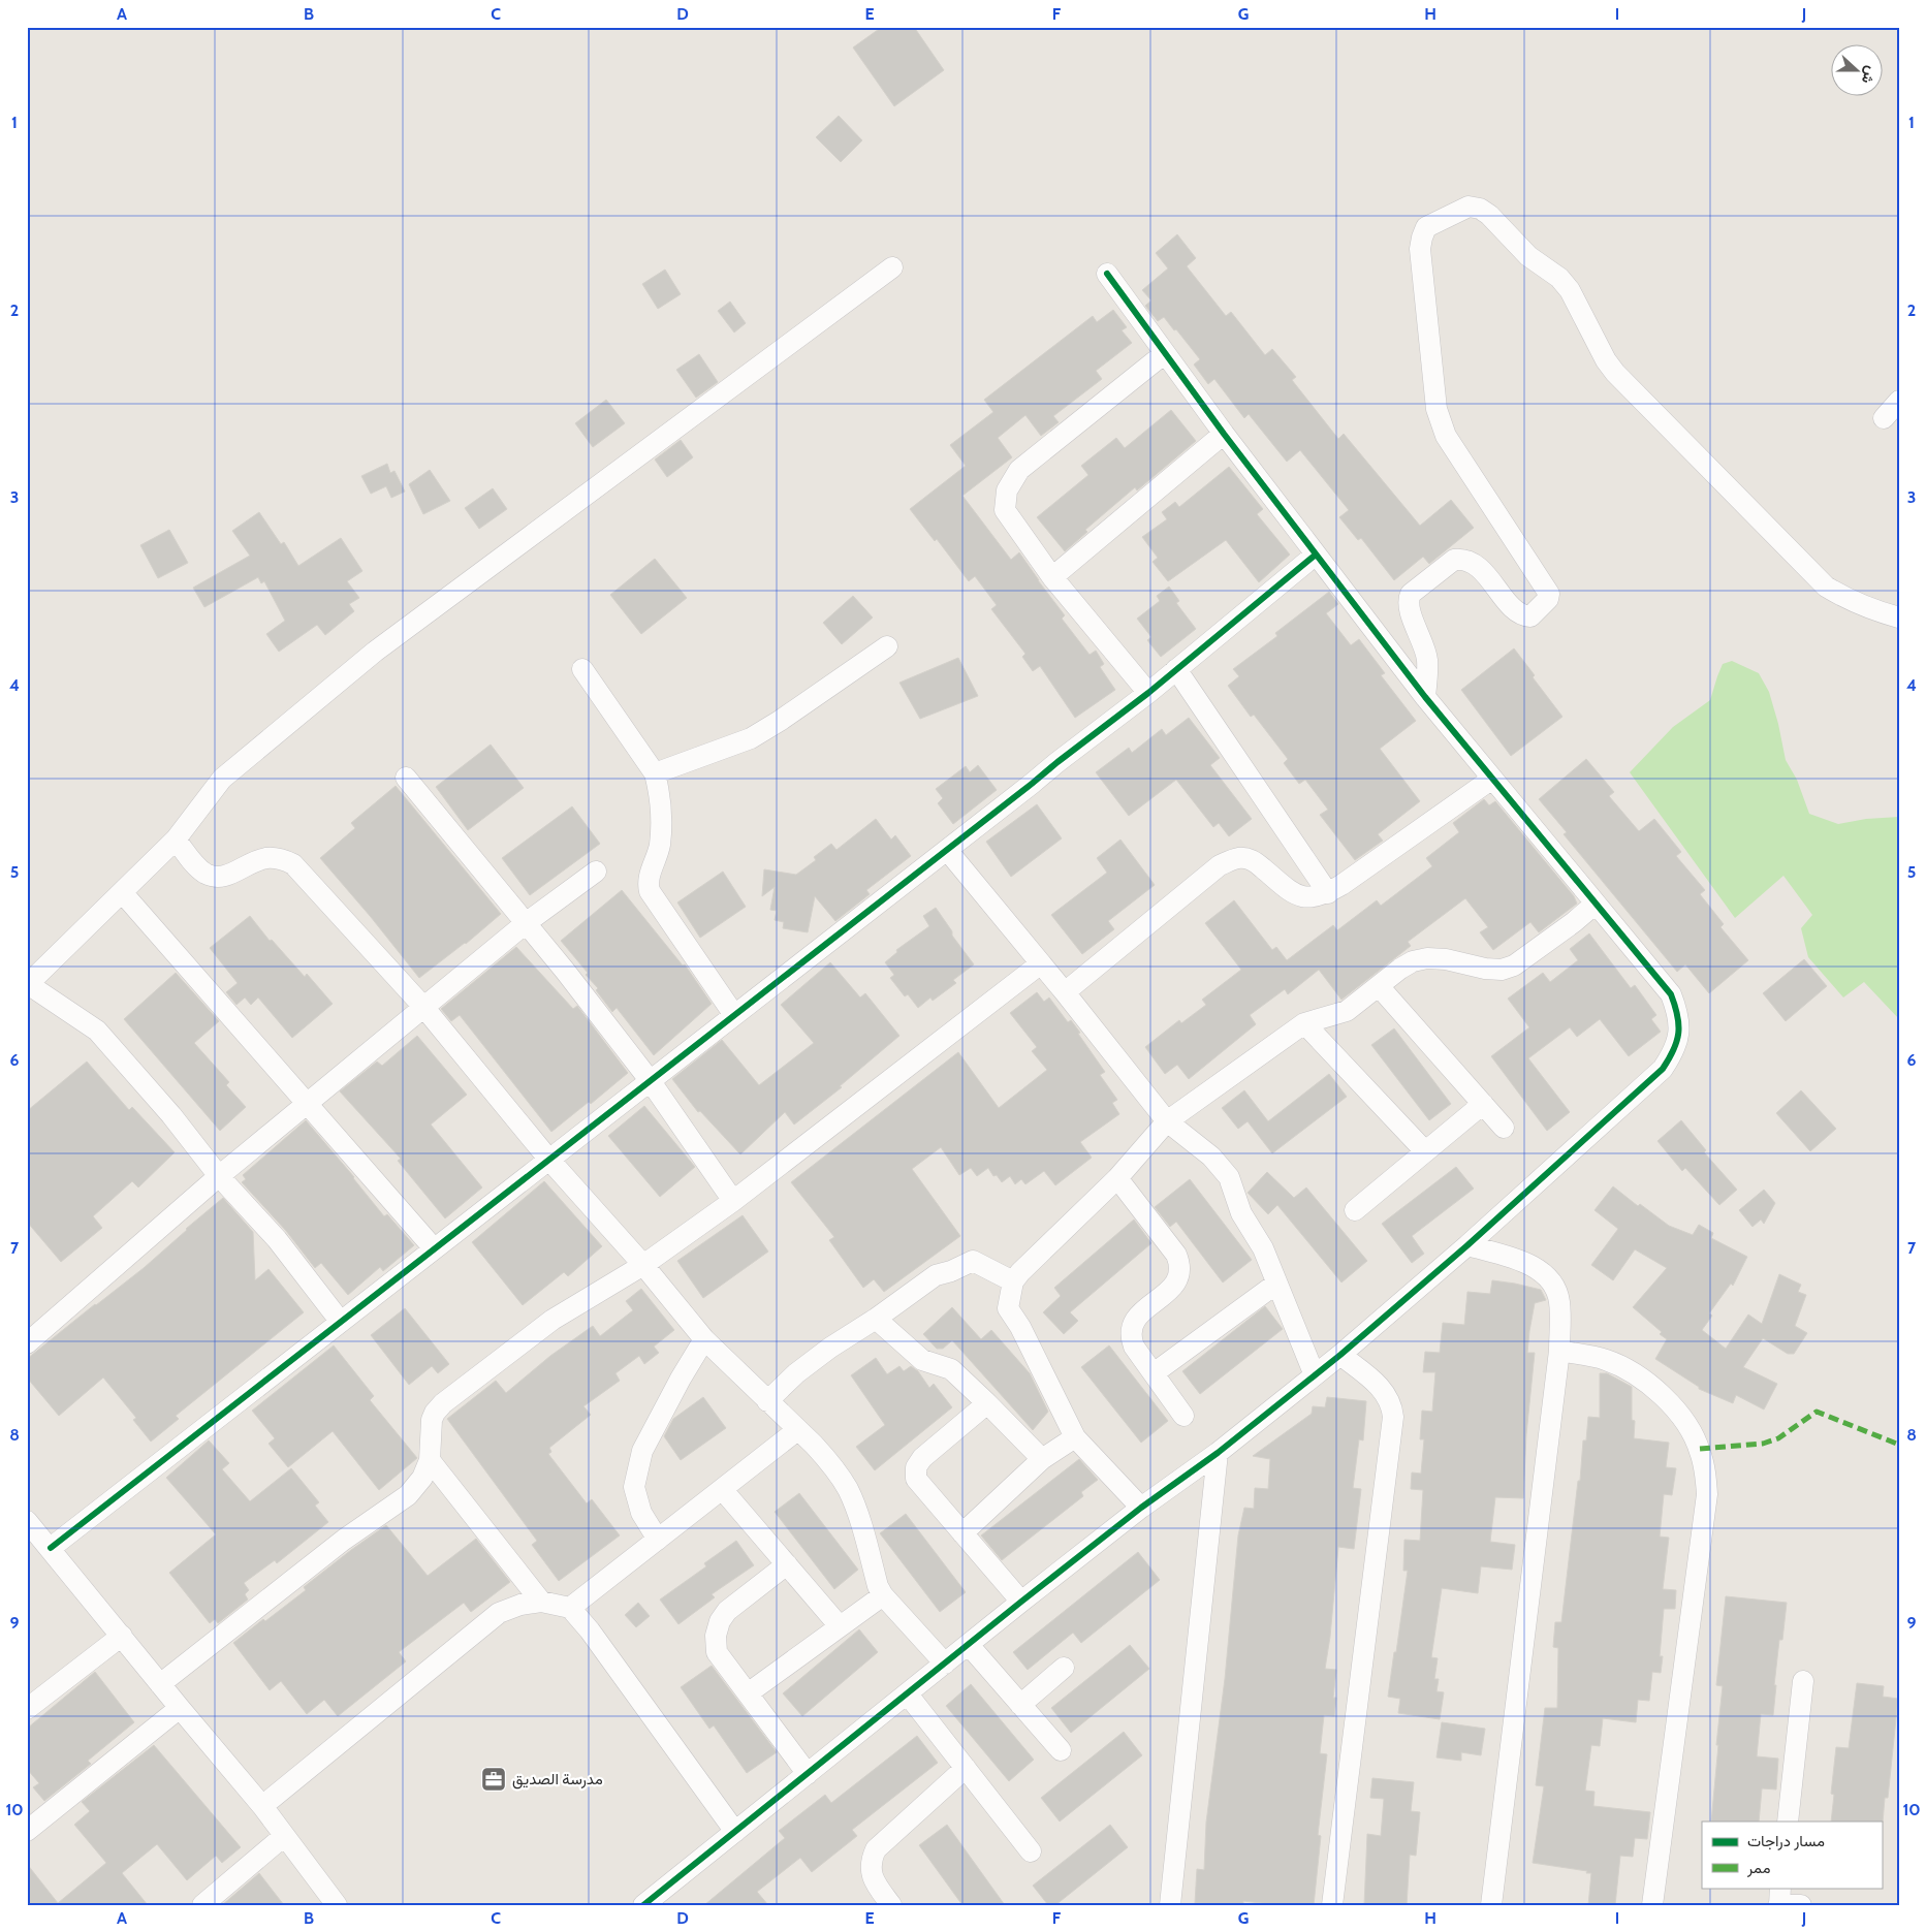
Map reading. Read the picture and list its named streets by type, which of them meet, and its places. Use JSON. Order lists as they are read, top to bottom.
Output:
{
  "places": {
    "office": ["مدرسة الصديق"]
  },
  "legend": ["مسار دراجات", "ممر"],
  "north": "right",
  "grid": {
    "columns": [
      "A",
      "B",
      "C",
      "D",
      "E",
      "F",
      "G",
      "H",
      "I",
      "J"
    ],
    "rows": [
      "1",
      "2",
      "3",
      "4",
      "5",
      "6",
      "7",
      "8",
      "9",
      "10"
    ]
  }
}
